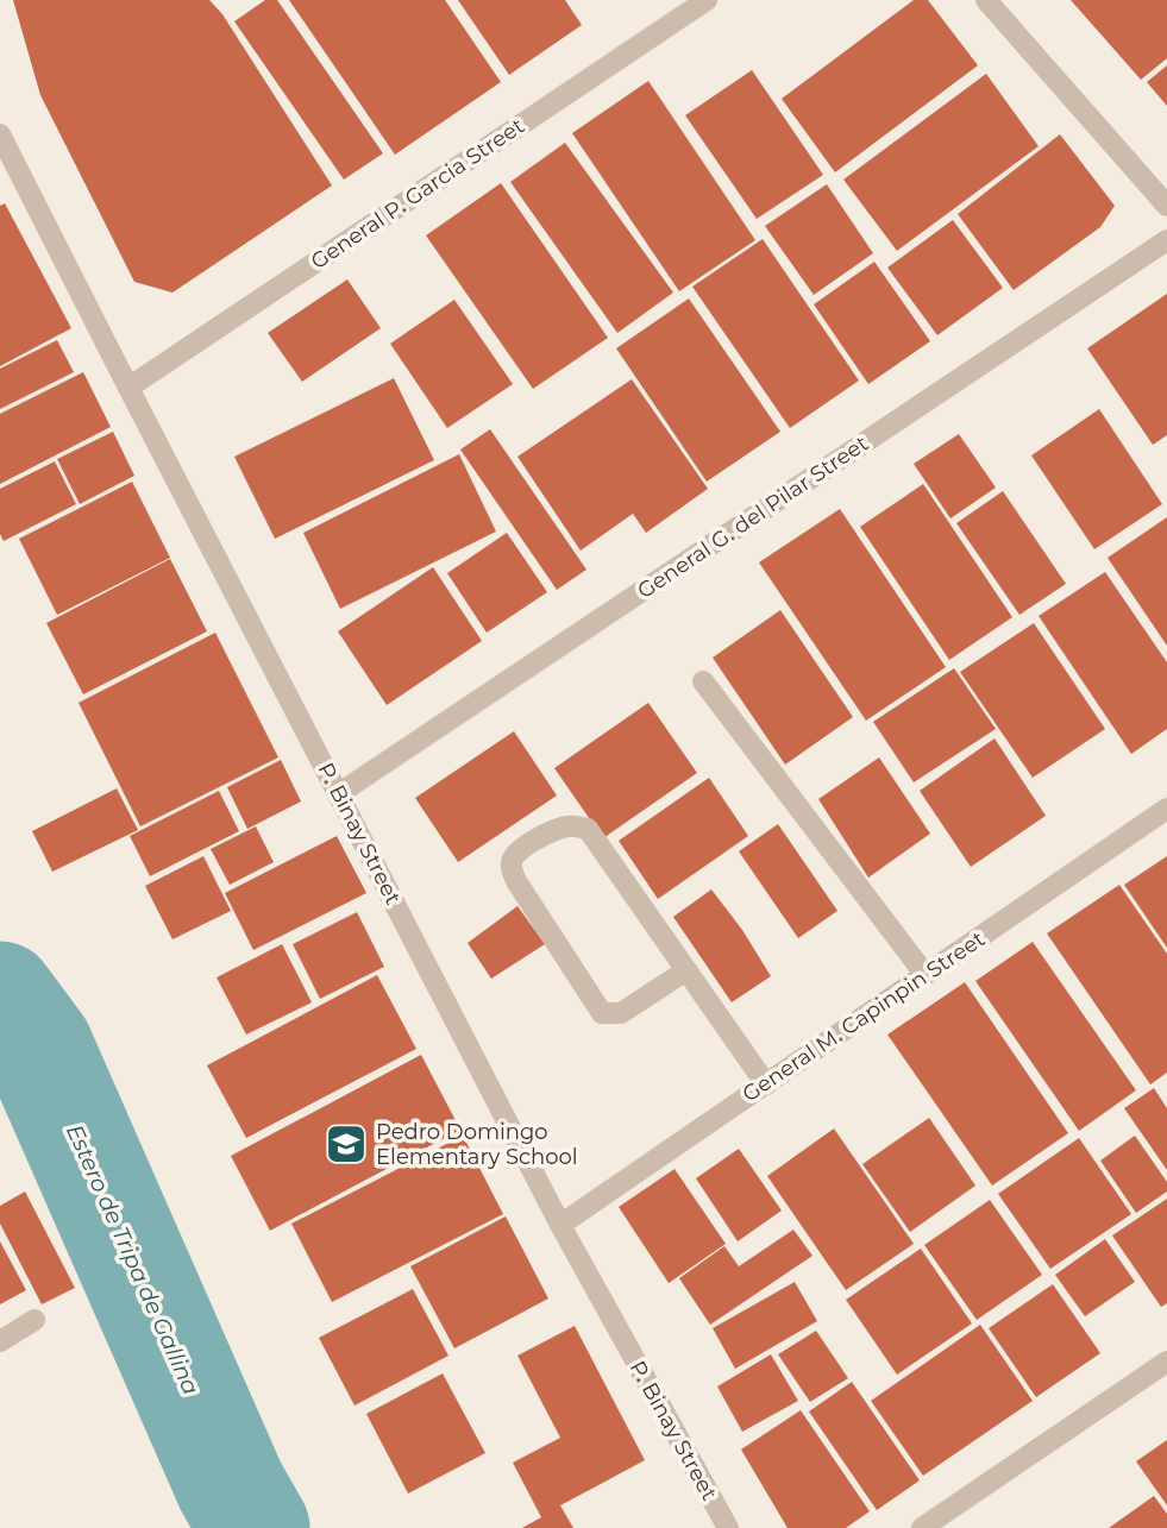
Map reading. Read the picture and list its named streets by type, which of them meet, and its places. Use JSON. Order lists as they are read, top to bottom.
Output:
{
  "streets": {
    "street": [
      "General P. Garcia Street",
      "General G. del Pilar Street",
      "P. Binay Street",
      "General M. Capinpin Street"
    ]
  },
  "crossings": [
    ["General P. Garcia Street", "P. Binay Street"],
    ["General G. del Pilar Street", "P. Binay Street"],
    ["P. Binay Street", "General M. Capinpin Street"]
  ],
  "water": ["Estero de Tripa de Gallina"],
  "places": {
    "school or university": ["Pedro Domingo Elementary School"]
  }
}
